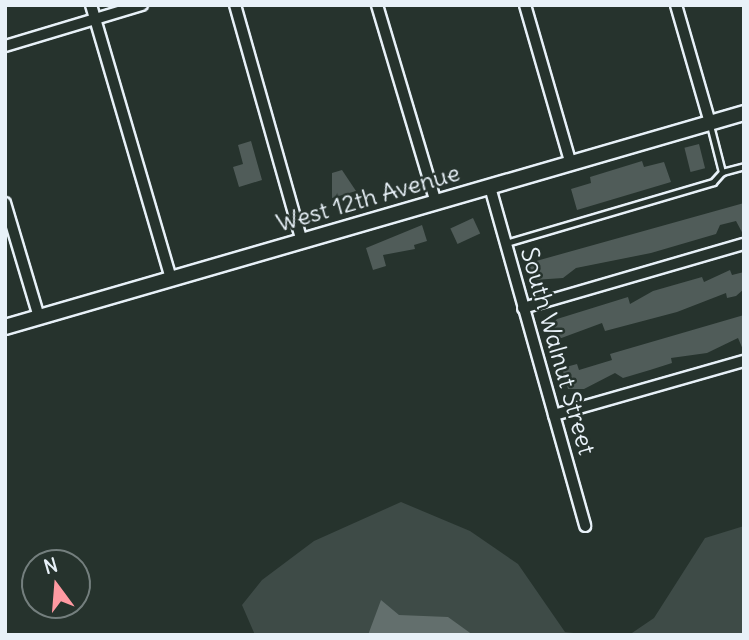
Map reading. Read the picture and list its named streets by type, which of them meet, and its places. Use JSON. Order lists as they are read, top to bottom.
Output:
{
  "streets": {
    "main road": ["West 12th Avenue"],
    "street": ["South Walnut Street"]
  },
  "crossings": [
    ["West 12th Avenue", "South Walnut Street"]
  ],
  "north": "top"
}
